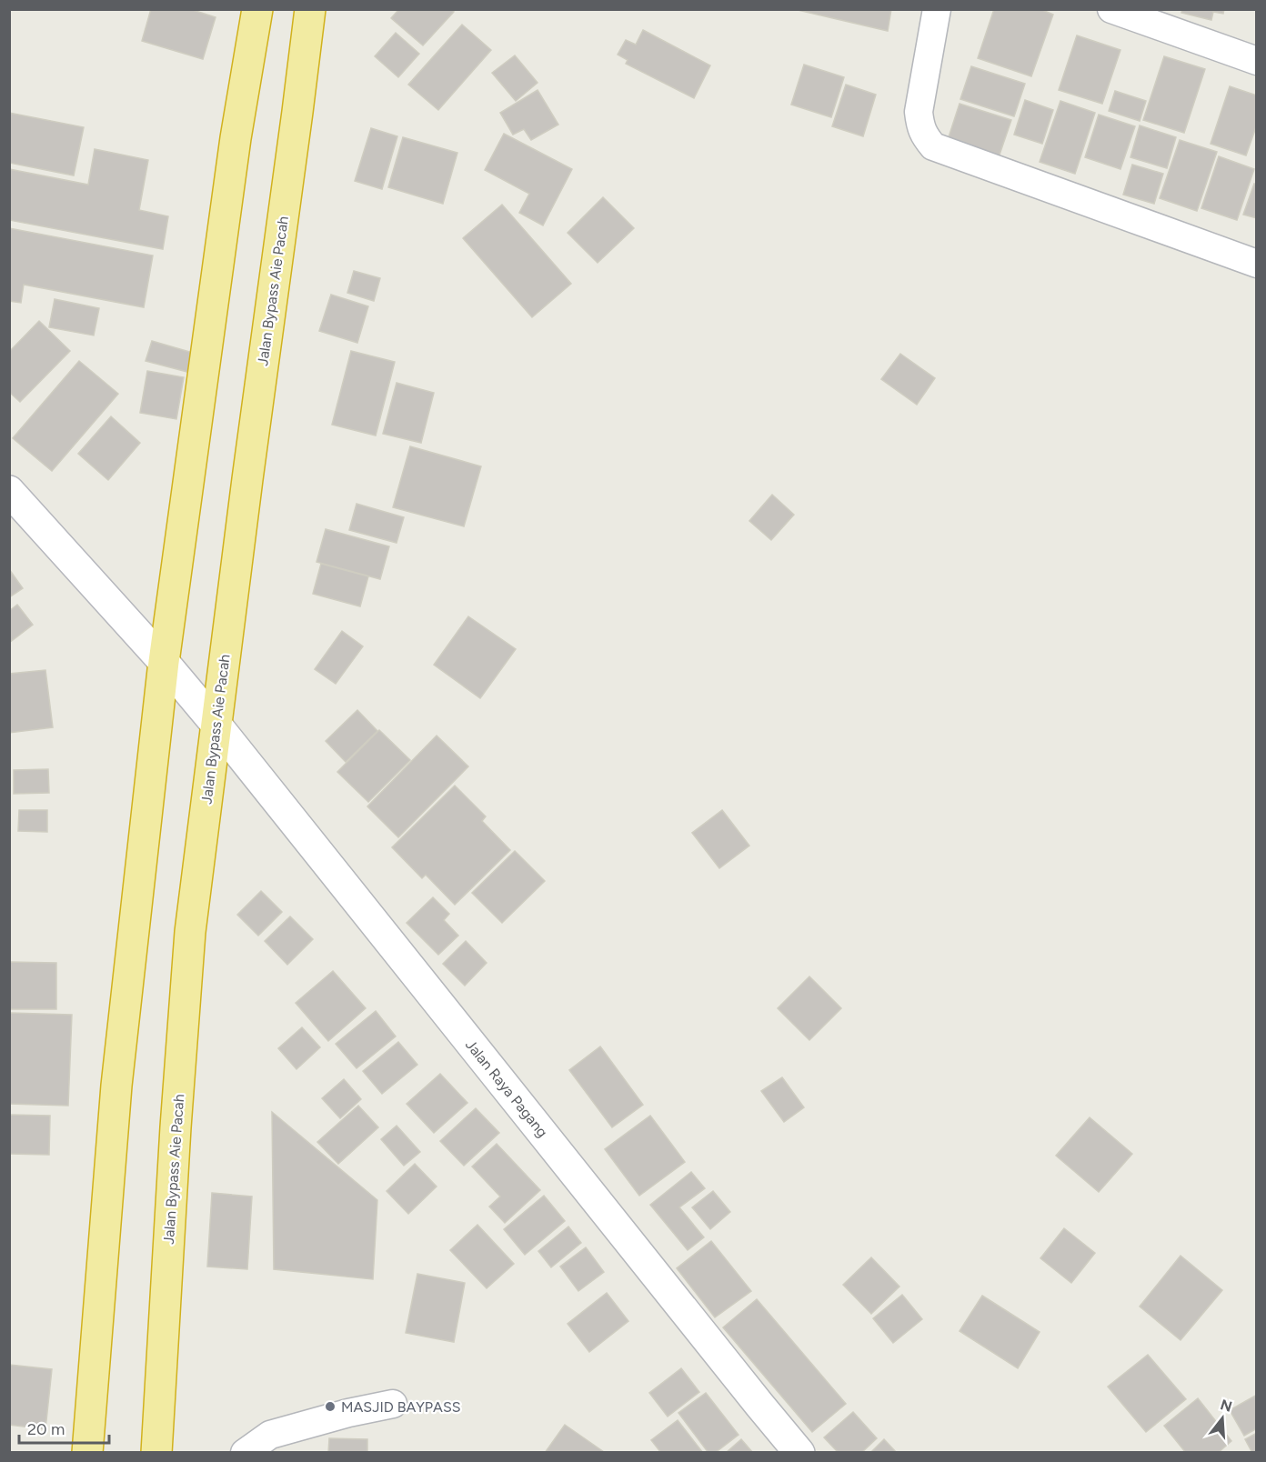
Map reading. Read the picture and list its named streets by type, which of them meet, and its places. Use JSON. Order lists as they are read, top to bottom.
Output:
{
  "streets": {
    "highway": ["Jalan Bypass Aie Pacah"],
    "street": ["Jalan Raya Pagang"]
  },
  "crossings": [
    ["Jalan Bypass Aie Pacah", "Jalan Raya Pagang"]
  ],
  "places": ["MASJID BAYPASS"],
  "scale_bar": "20 m",
  "north": "top"
}
